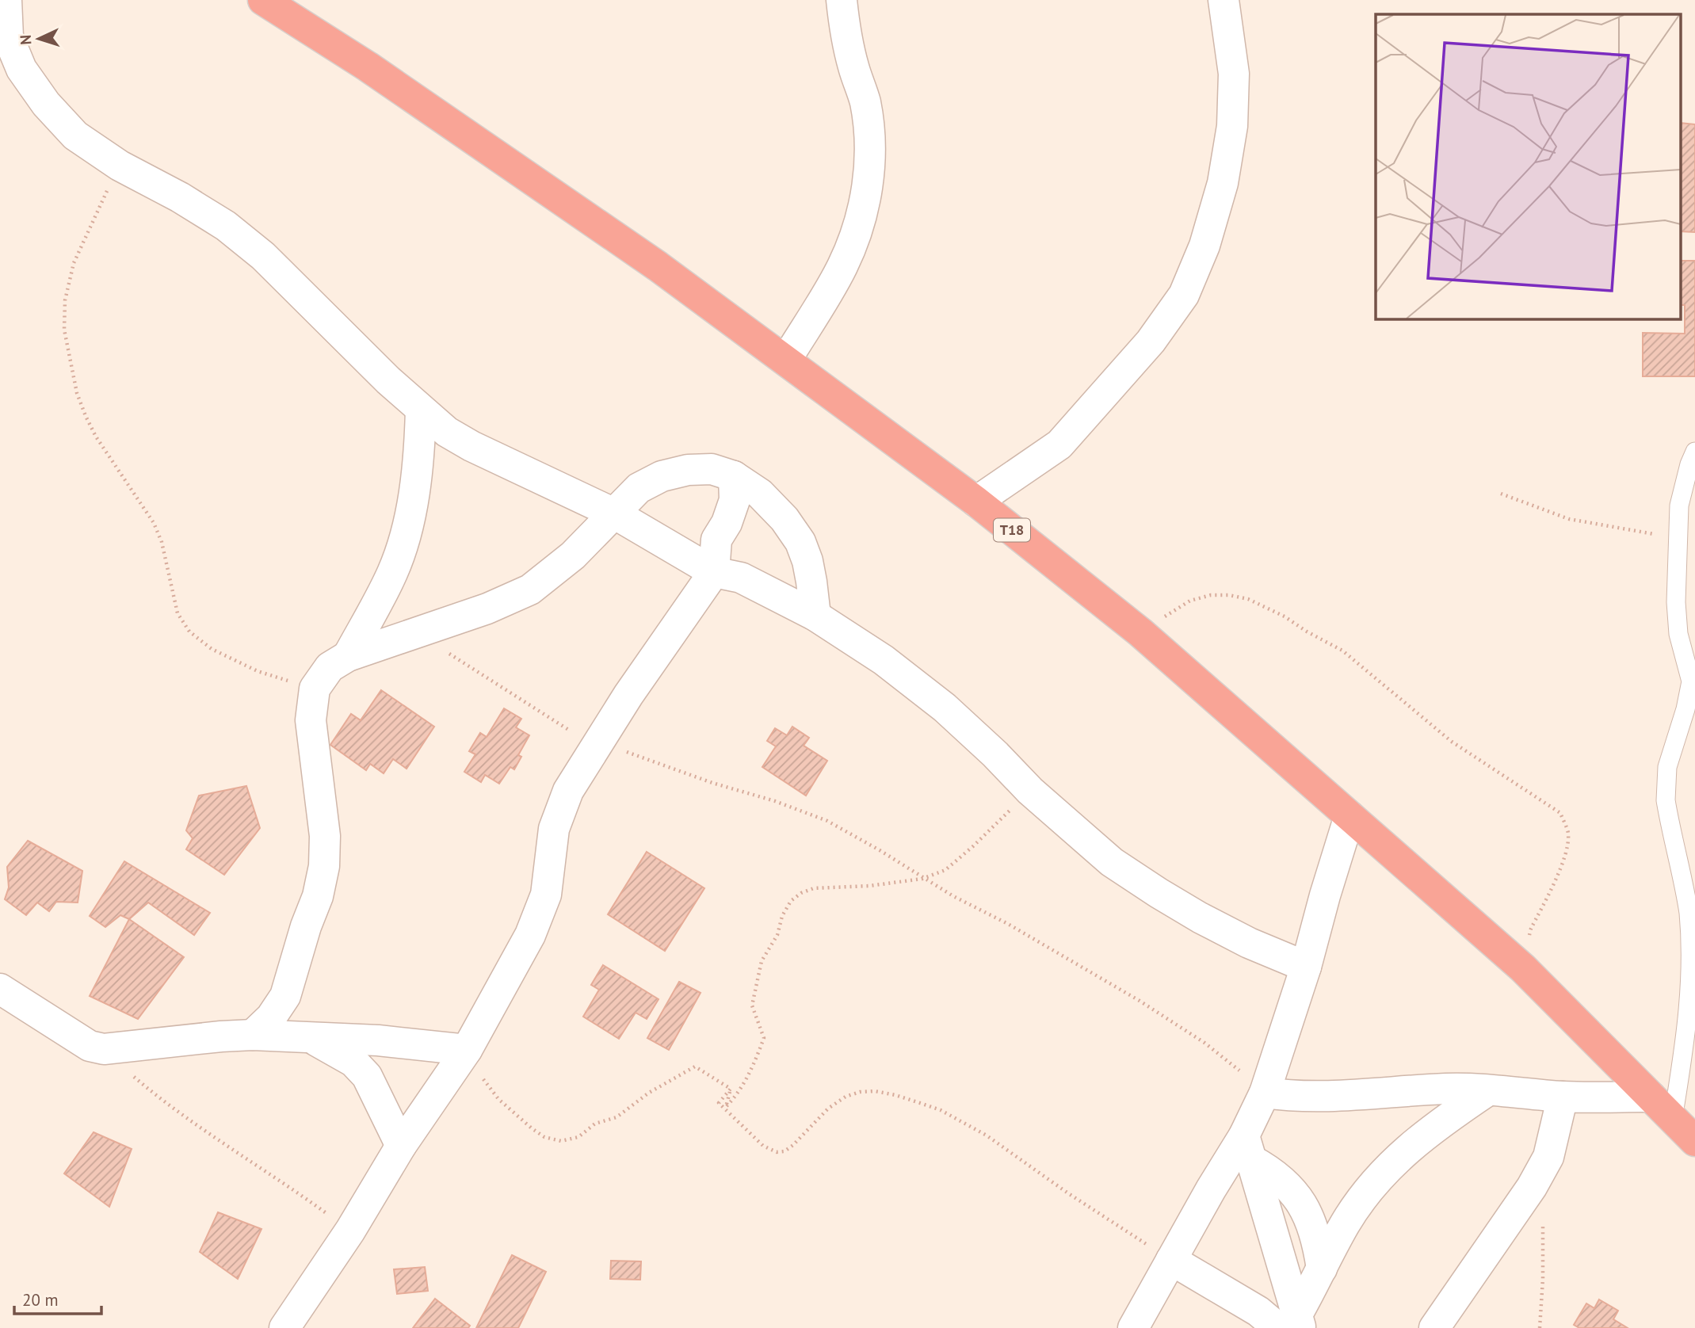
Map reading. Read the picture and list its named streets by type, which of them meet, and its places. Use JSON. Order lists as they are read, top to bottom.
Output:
{
  "streets": {
    "highway": ["T18"]
  },
  "scale_bar": "20 m",
  "north": "left"
}
